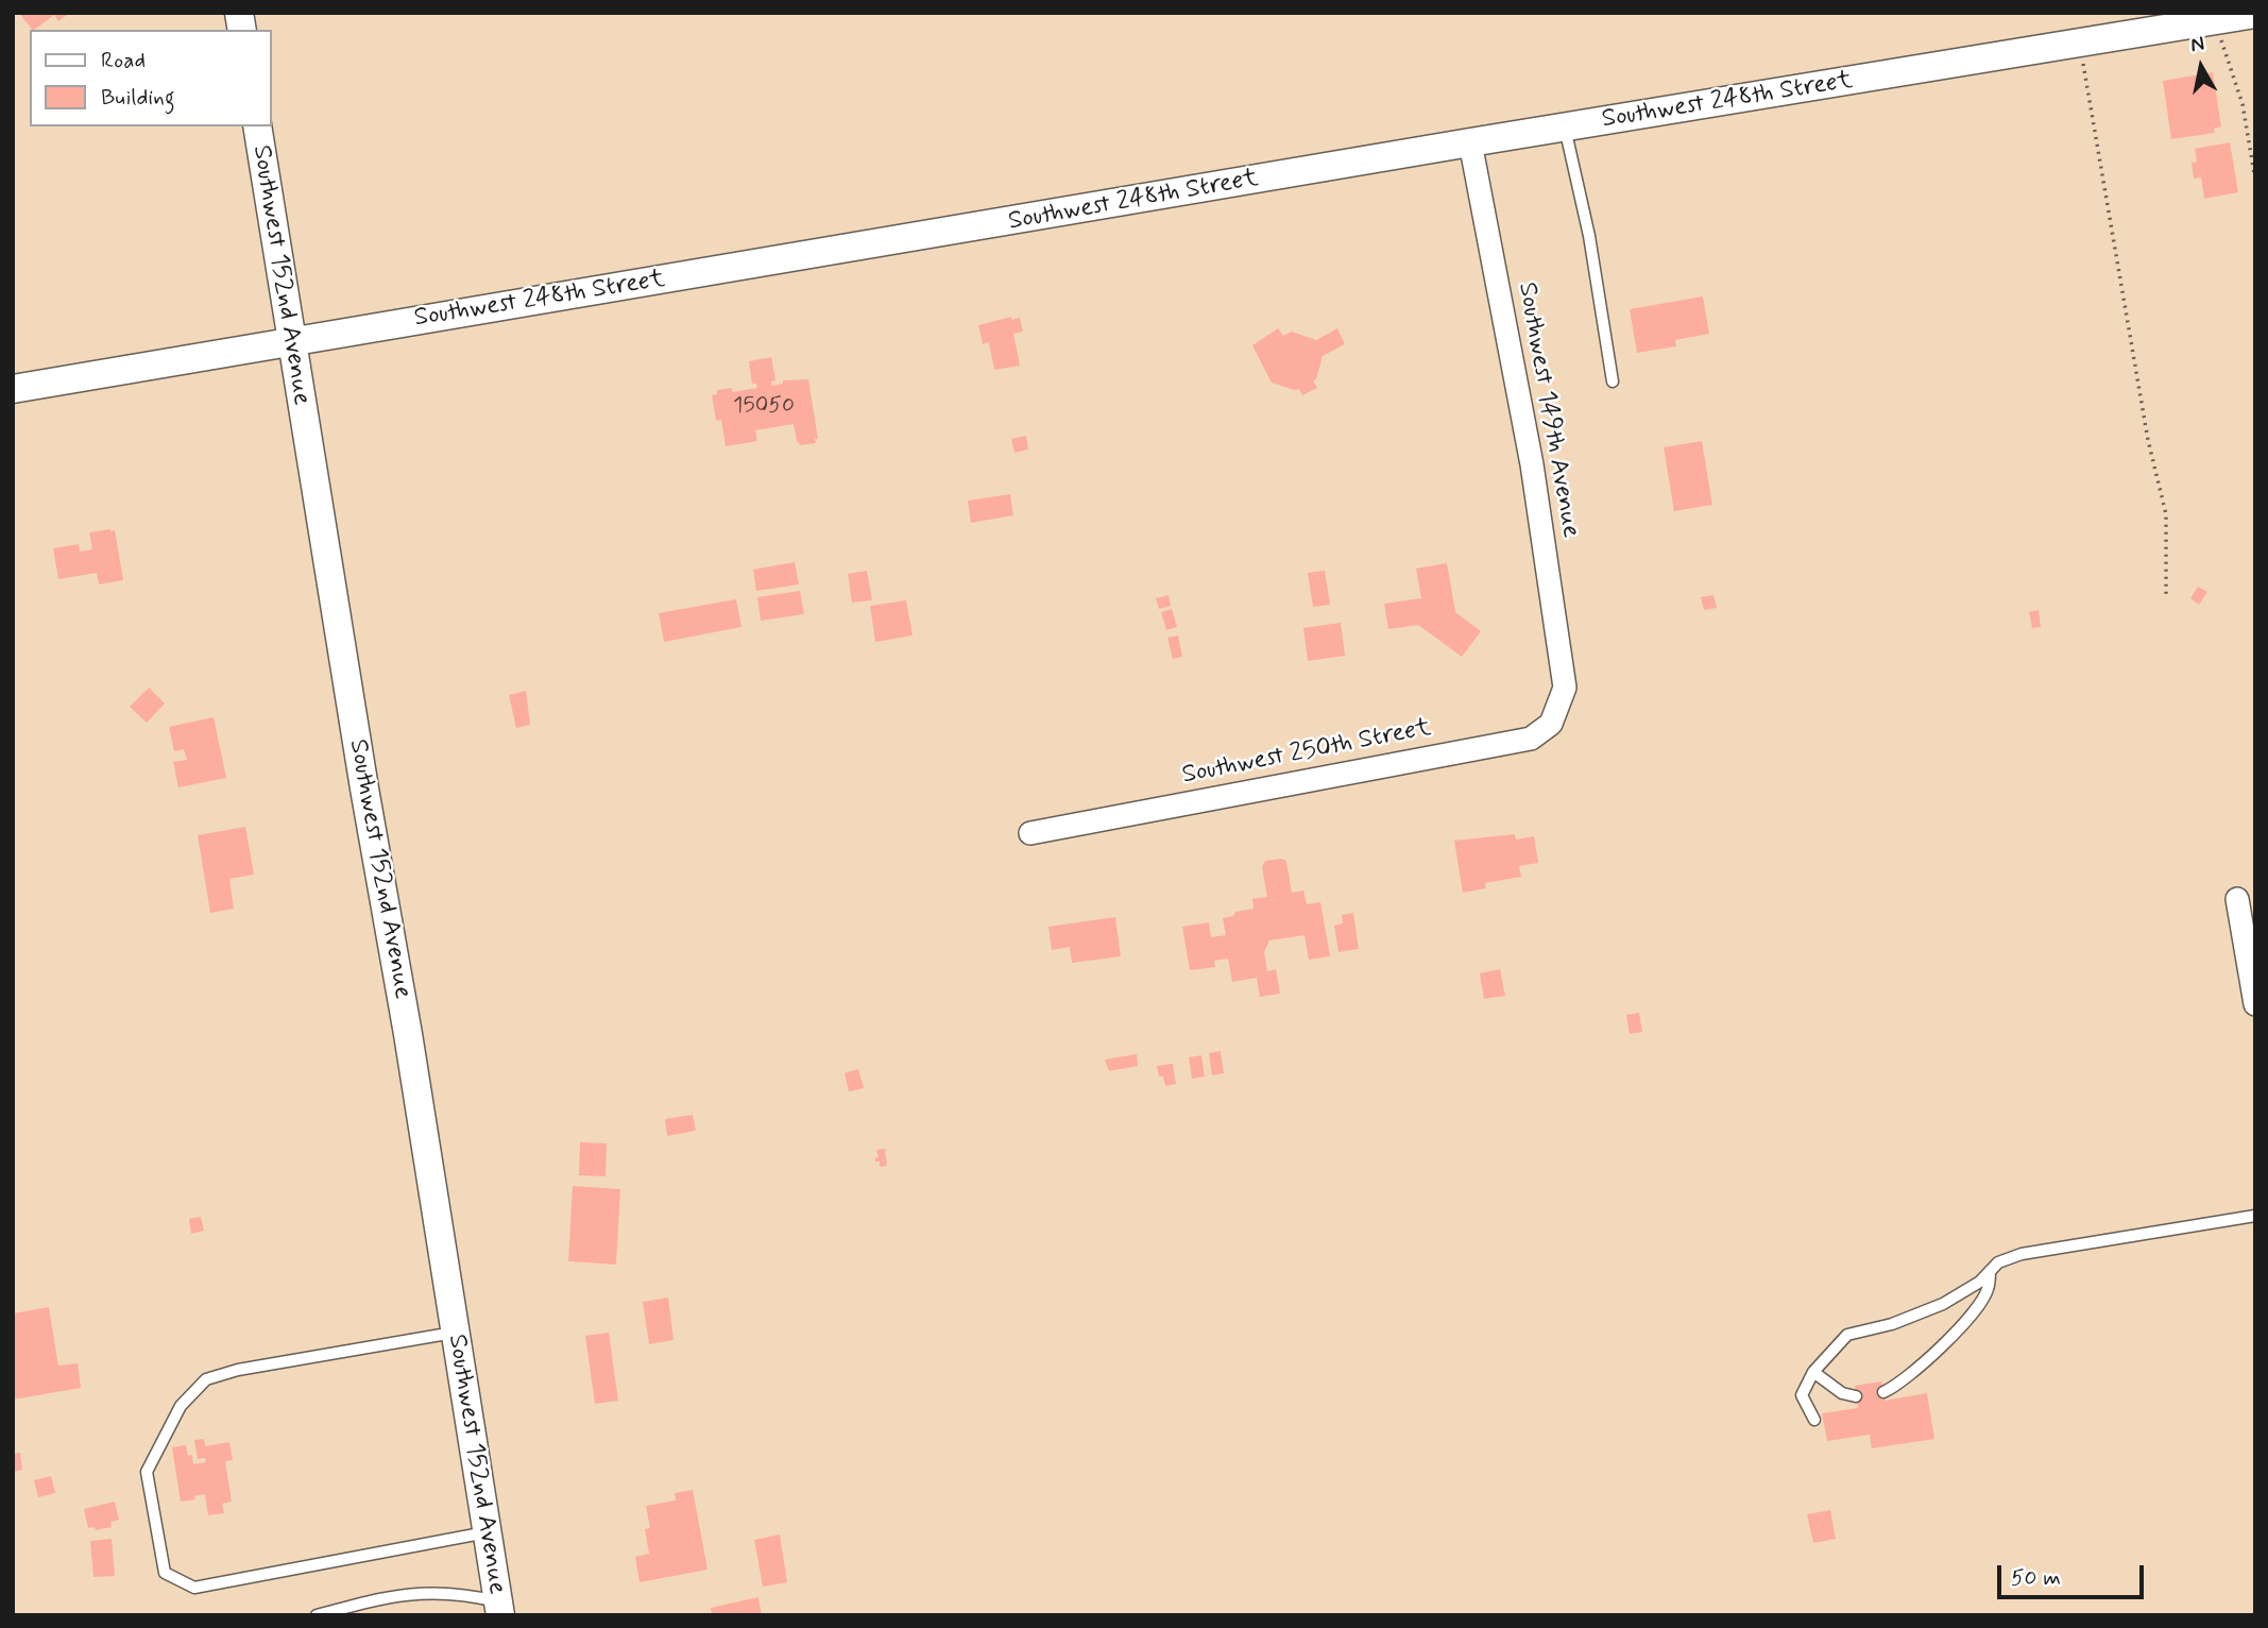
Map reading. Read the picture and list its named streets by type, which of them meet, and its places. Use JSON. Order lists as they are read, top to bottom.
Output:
{
  "streets": {
    "street": [
      "Southwest 248th Street",
      "Southwest 152nd Avenue",
      "Southwest 149th Avenue",
      "Southwest 250th Street"
    ]
  },
  "crossings": [
    ["Southwest 248th Street", "Southwest 152nd Avenue"],
    ["Southwest 248th Street", "Southwest 149th Avenue"],
    ["Southwest 149th Avenue", "Southwest 250th Street"]
  ],
  "house_numbers": ["15050"],
  "legend": ["Road", "Building"],
  "scale_bar": "50 m",
  "north": "top"
}
